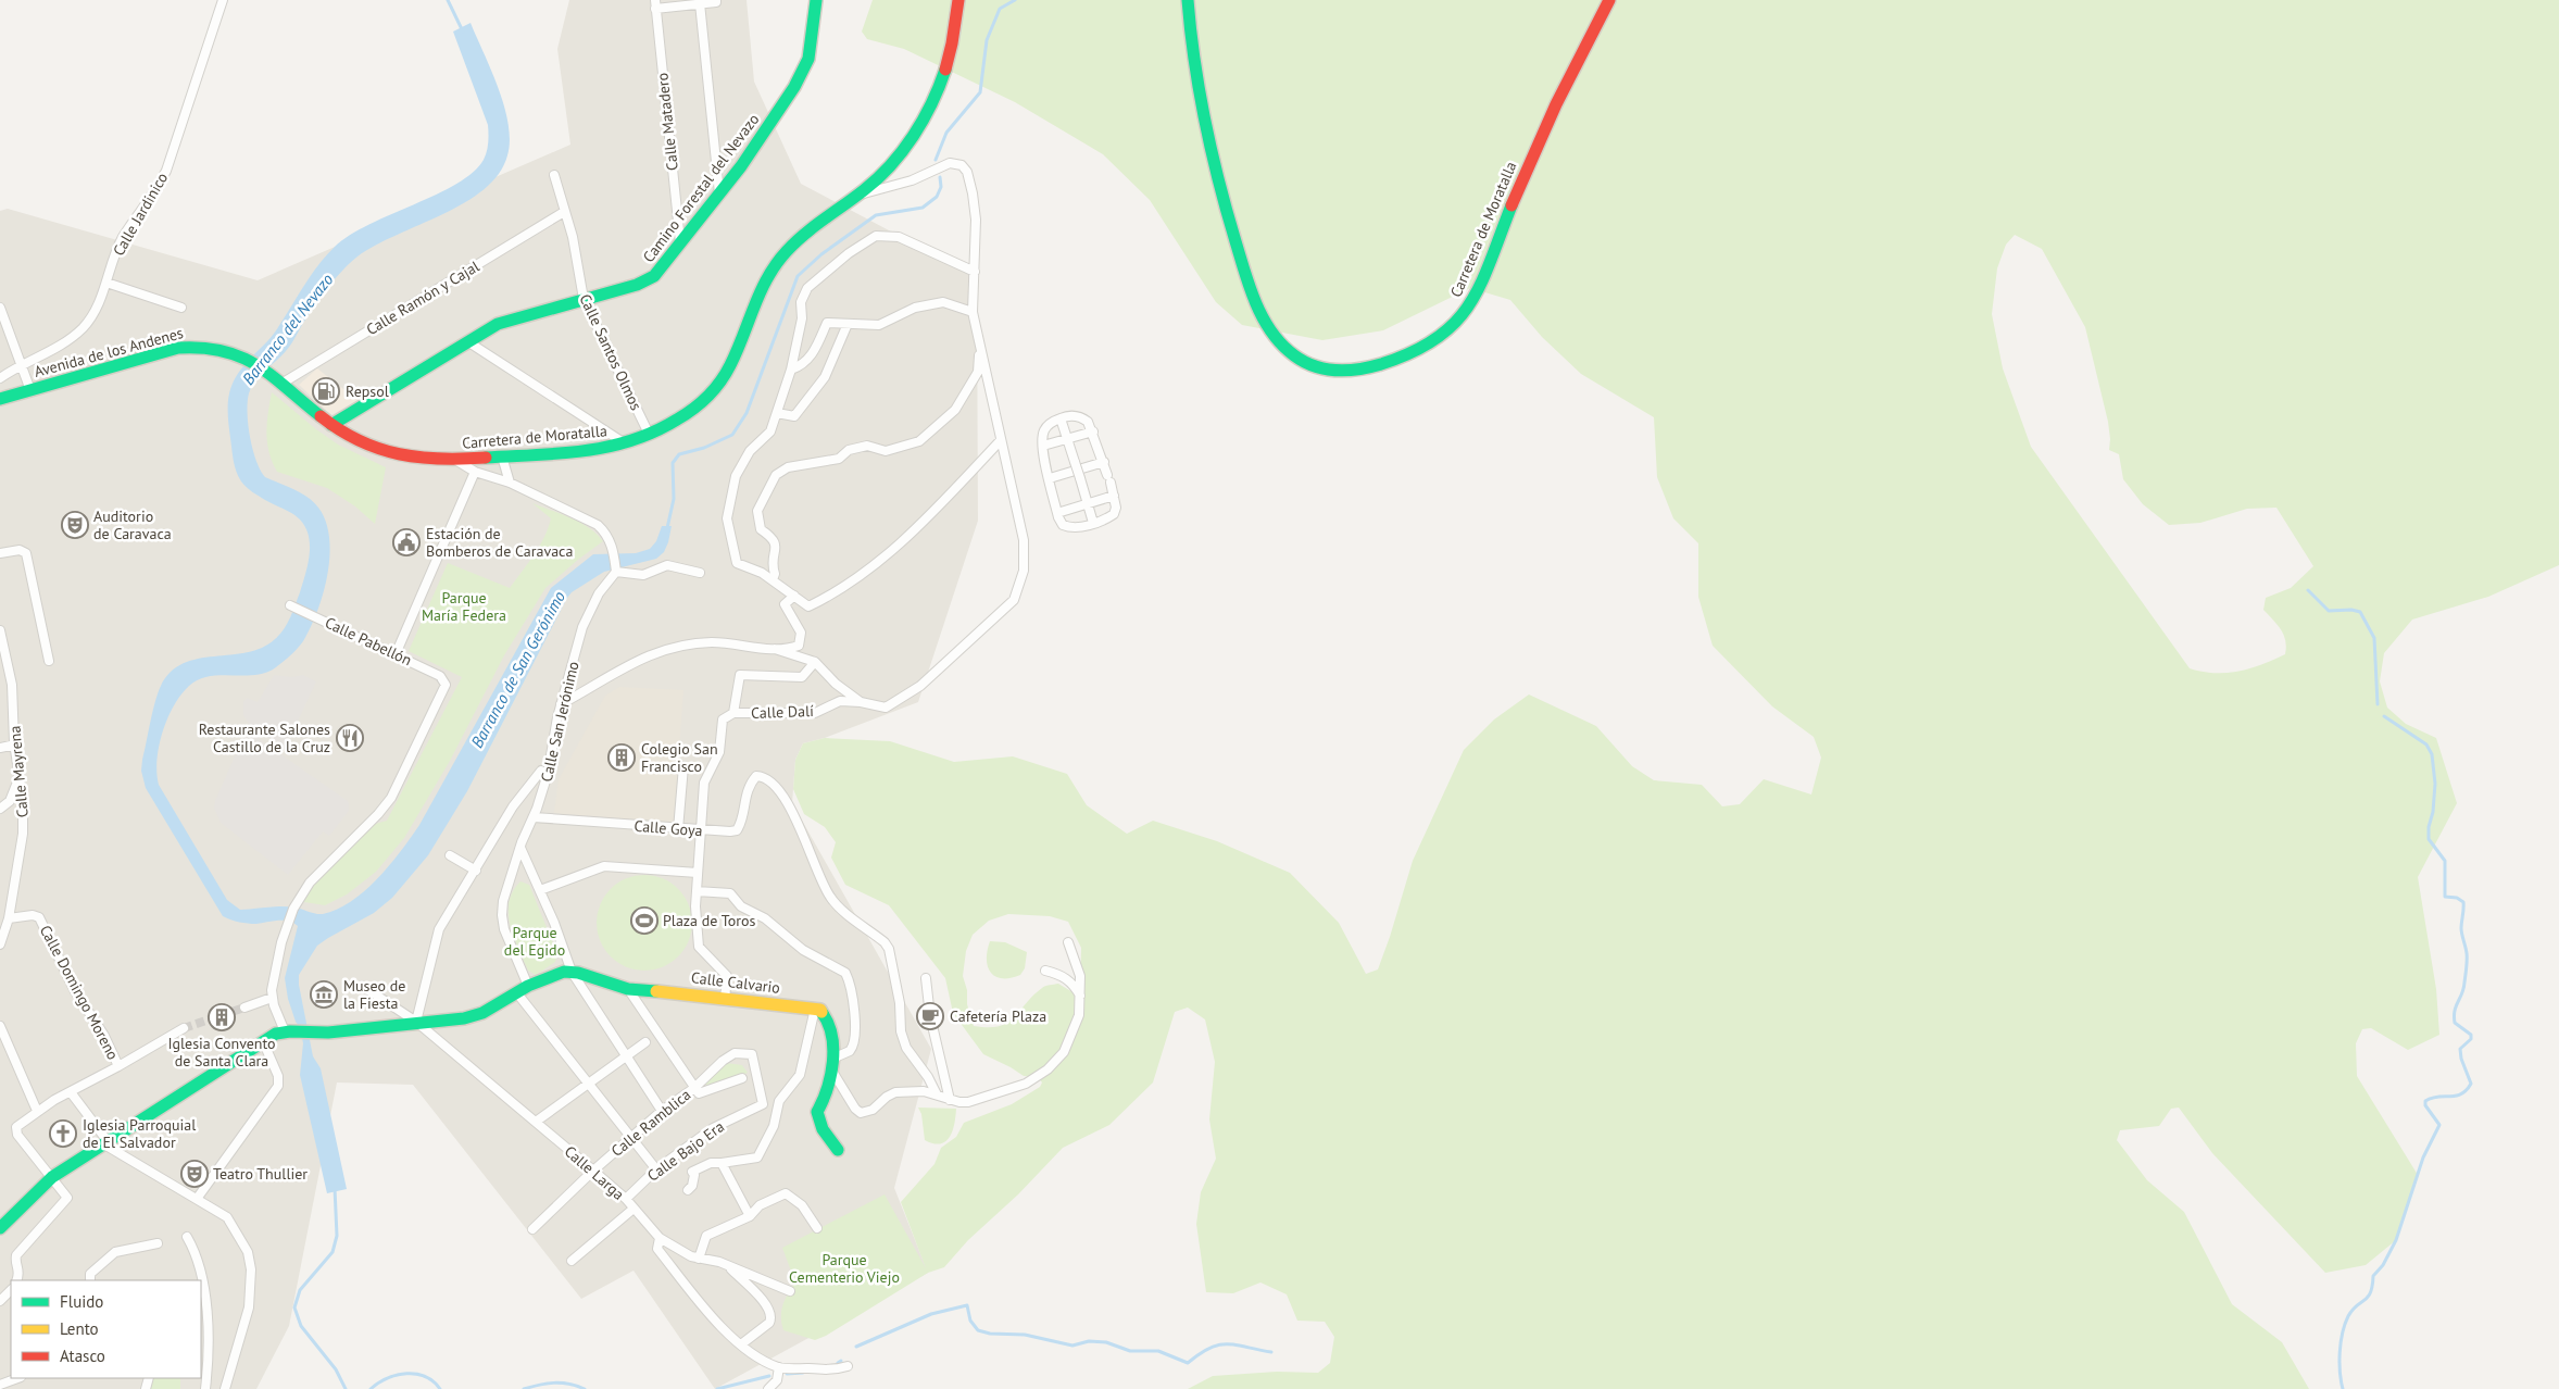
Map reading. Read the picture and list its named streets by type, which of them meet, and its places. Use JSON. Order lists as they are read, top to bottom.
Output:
{
  "streets": {
    "main road": [
      "Camino Forestal del Nevazo",
      "Carretera de Moratalla",
      "Avenida de los Andenes",
      "Calle Calvario"
    ],
    "street": [
      "Calle Matadero",
      "Calle Jardinico",
      "Calle Ramón y Cajal",
      "Calle Santos Olmos",
      "Calle Pabellón",
      "Calle Dalí",
      "Calle San Jerónimo",
      "Calle Mayrena",
      "Calle Goya",
      "Calle Domingo Moreno",
      "Calle Ramblica",
      "Calle Bajo Era",
      "Calle Larga"
    ]
  },
  "crossings": [
    ["Calle Matadero", "Camino Forestal del Nevazo"],
    ["Camino Forestal del Nevazo", "Carretera de Moratalla"],
    ["Camino Forestal del Nevazo", "Avenida de los Andenes"],
    ["Camino Forestal del Nevazo", "Calle Santos Olmos"],
    ["Carretera de Moratalla", "Avenida de los Andenes"],
    ["Carretera de Moratalla", "Calle Santos Olmos"],
    ["Calle Ramón y Cajal", "Avenida de los Andenes"],
    ["Calle Ramón y Cajal", "Calle Santos Olmos"],
    ["Calle San Jerónimo", "Calle Goya"],
    ["Calle Mayrena", "Calle Domingo Moreno"],
    ["Calle Ramblica", "Calle Bajo Era"],
    ["Calle Ramblica", "Calle Larga"],
    ["Calle Bajo Era", "Calle Larga"]
  ],
  "water": ["Barranco del Nevazo", "Barranco de San Gerónimo"],
  "parks": ["Parque María Federa", "Parque del Egido", "Parque Cementerio Viejo"],
  "places": {
    "fuel station": ["Repsol"],
    "theatre": ["Auditorio de Caravaca", "Teatro Thullier"],
    "public building": ["Estación de Bomberos de Caravaca"],
    "restaurant": ["Restaurante Salones Castillo de la Cruz"],
    "building": ["Colegio San Francisco", "Iglesia Convento de Santa Clara"],
    "sports": ["Plaza de Toros"],
    "museum": ["Museo de la Fiesta"],
    "cafe": ["Cafetería Plaza"],
    "church": ["Iglesia Parroquial de El Salvador"]
  },
  "legend": ["Fluido", "Lento", "Atasco"]
}
